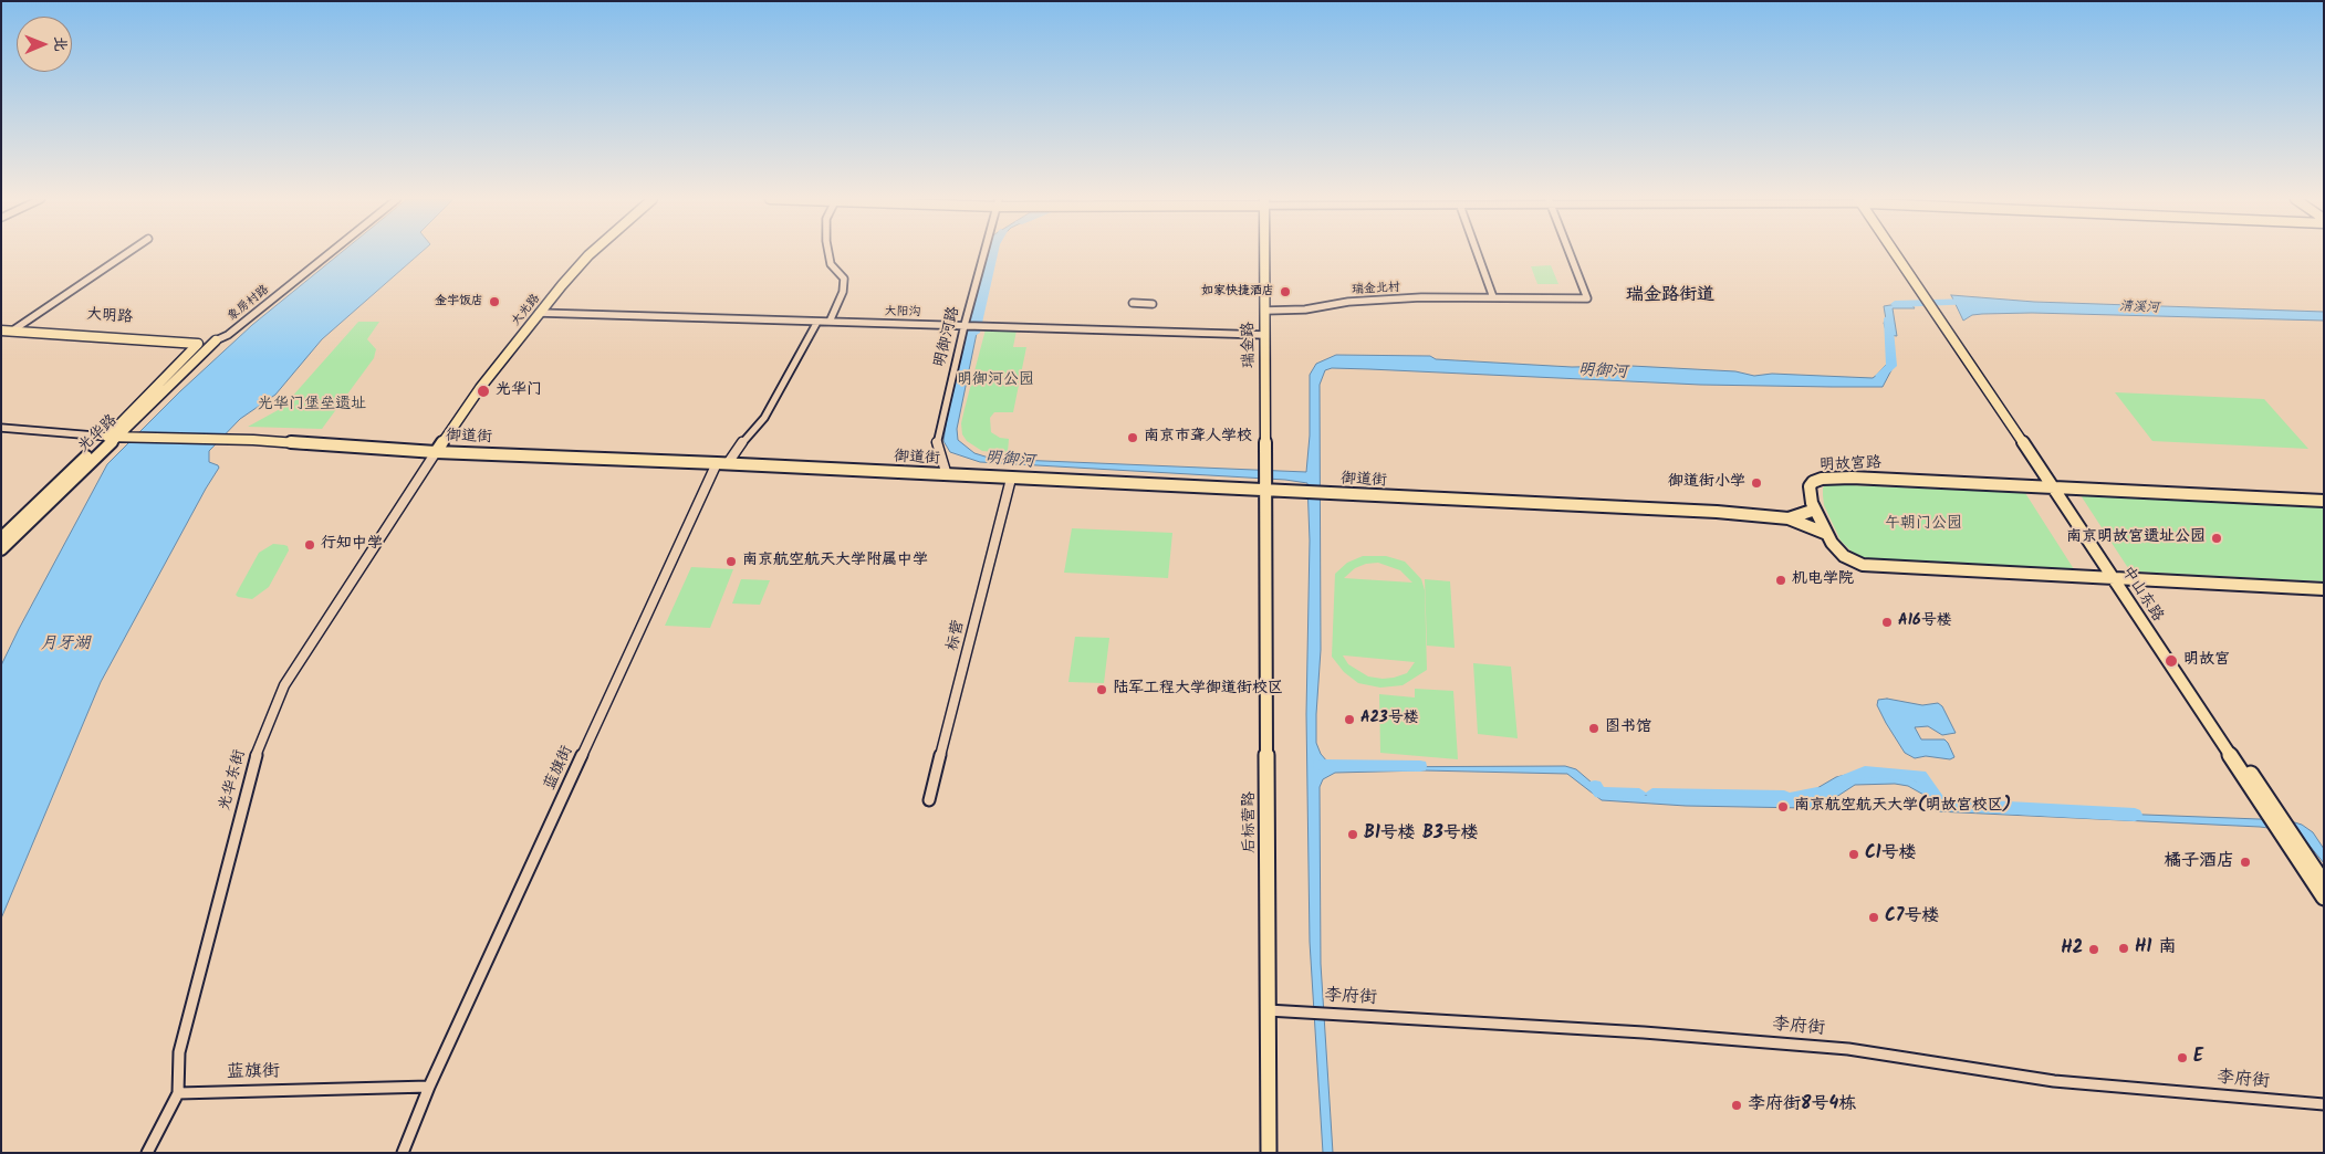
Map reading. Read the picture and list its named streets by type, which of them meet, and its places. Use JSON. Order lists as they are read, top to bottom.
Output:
{
  "streets": {
    "main road": [
      "大明路",
      "瑞金路",
      "光华路",
      "御道街",
      "明故宫路",
      "中山东路",
      "后标营路"
    ],
    "street": [
      "瑞金北村",
      "象房村路",
      "大光路",
      "大阳沟",
      "明御河路",
      "标营",
      "蓝旗街",
      "光华东街",
      "李府街"
    ]
  },
  "crossings": [
    ["瑞金北村", "瑞金路"],
    ["象房村路", "大明路"],
    ["象房村路", "光华路"],
    ["大光路", "大阳沟"],
    ["大阳沟", "明御河路"],
    ["大阳沟", "瑞金路"],
    ["大阳沟", "蓝旗街"],
    ["大明路", "光华路"],
    ["明御河路", "御道街"],
    ["瑞金路", "御道街"],
    ["瑞金路", "后标营路"],
    ["光华路", "御道街"],
    ["御道街", "明故宫路"],
    ["御道街", "标营"],
    ["御道街", "蓝旗街"],
    ["御道街", "光华东街"],
    ["御道街", "后标营路"],
    ["明故宫路", "中山东路"],
    ["蓝旗街", "光华东街"],
    ["后标营路", "李府街"]
  ],
  "districts": ["瑞金路街道"],
  "water": ["清溪河", "明御河", "月牙湖"],
  "parks": ["明御河公园", "光华门堡垒遗址", "午朝门公园"],
  "places": [
    "如家快捷酒店",
    "金宇饭店",
    "光华门",
    "南京市聋人学校",
    "御道街小学",
    "南京明故宫遗址公园",
    "行知中学",
    "南京航空航天大学附属中学",
    "机电学院",
    "A16号楼",
    "明故宫",
    "陆军工程大学御道街校区",
    "A23号楼",
    "图书馆",
    "南京航空航天大学(明故宫校区)",
    "B1号楼 B3号楼",
    "C1号楼",
    "橘子酒店",
    "C7号楼",
    "H1 南",
    "H2",
    "E",
    "李府街8号4栋"
  ],
  "north": "right"
}
